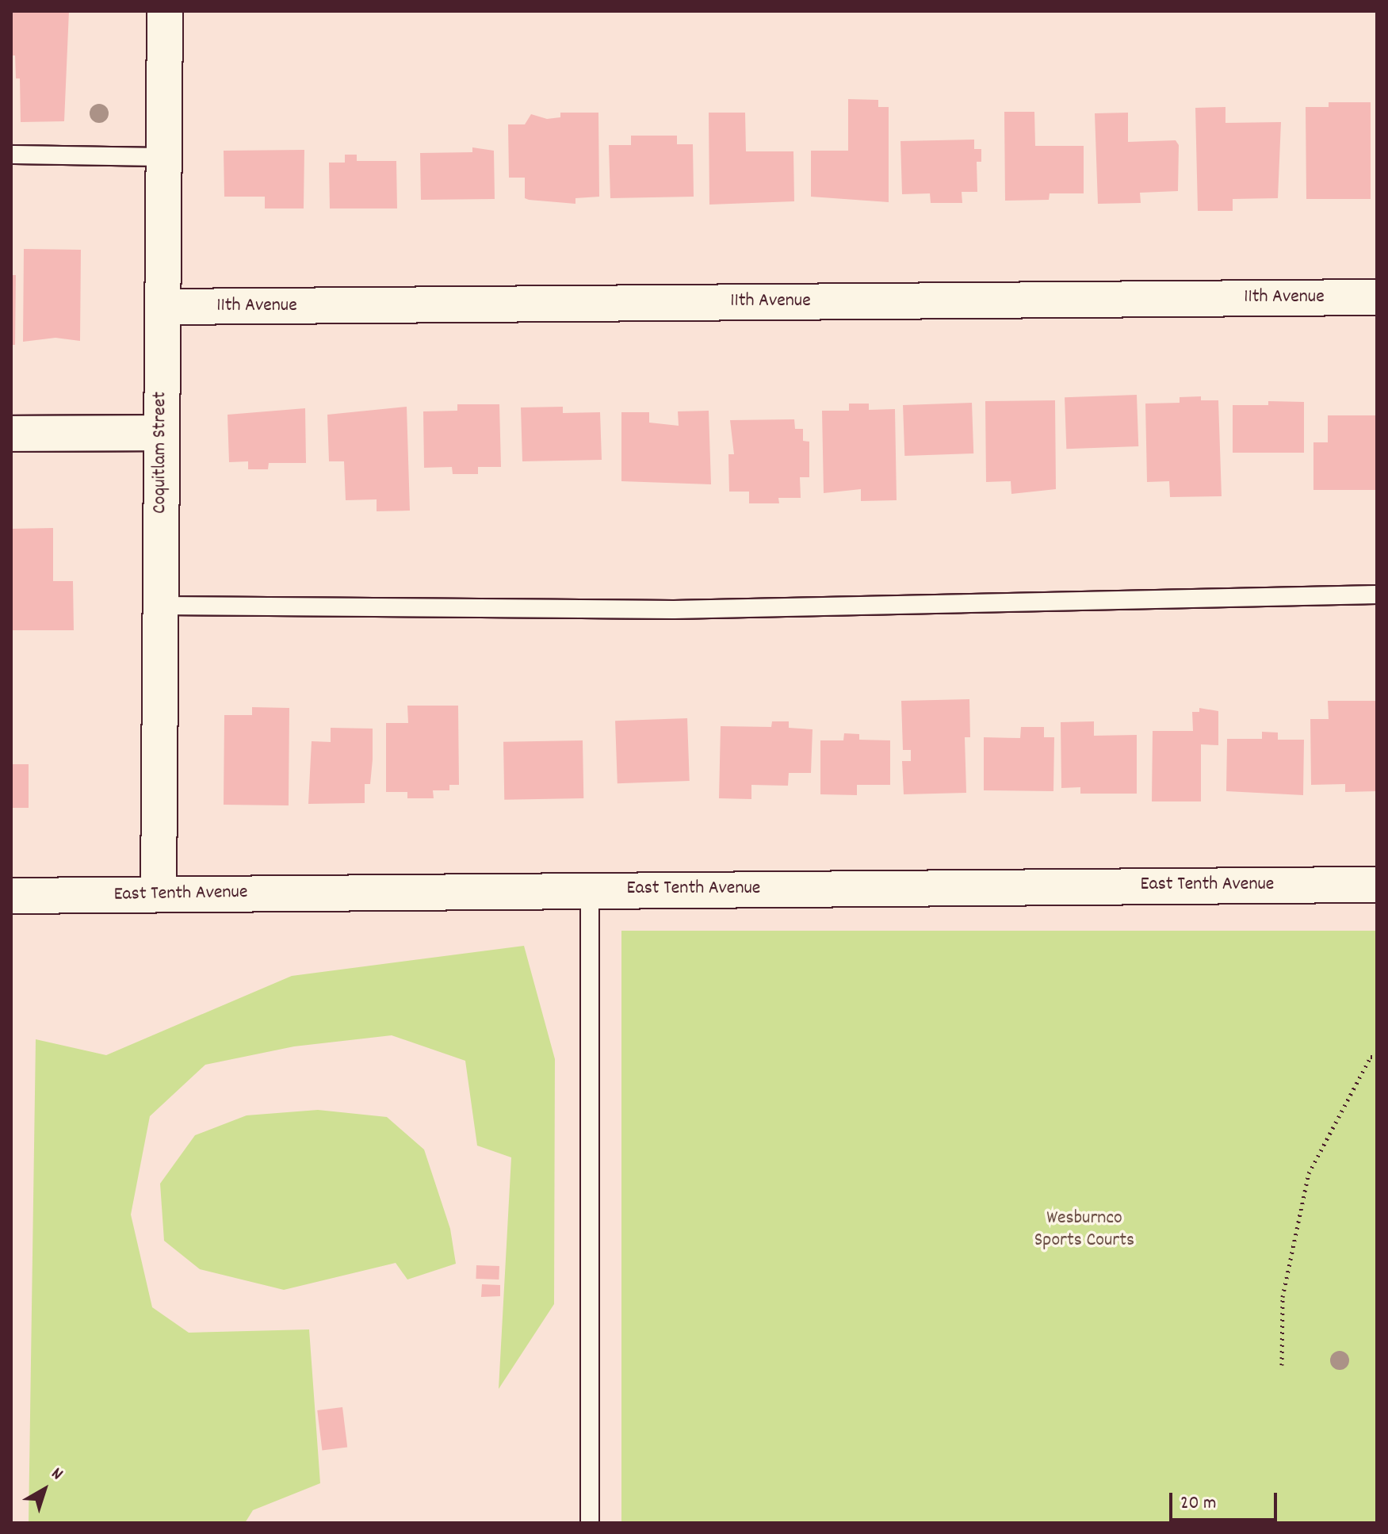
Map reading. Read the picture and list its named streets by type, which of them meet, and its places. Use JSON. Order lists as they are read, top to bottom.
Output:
{
  "streets": {
    "street": ["11th Avenue", "Coquitlam Street", "East Tenth Avenue"]
  },
  "crossings": [
    ["11th Avenue", "Coquitlam Street"],
    ["Coquitlam Street", "East Tenth Avenue"]
  ],
  "parks": ["Wesburnco Sports Courts"],
  "scale_bar": "20 m",
  "north": "top right"
}
